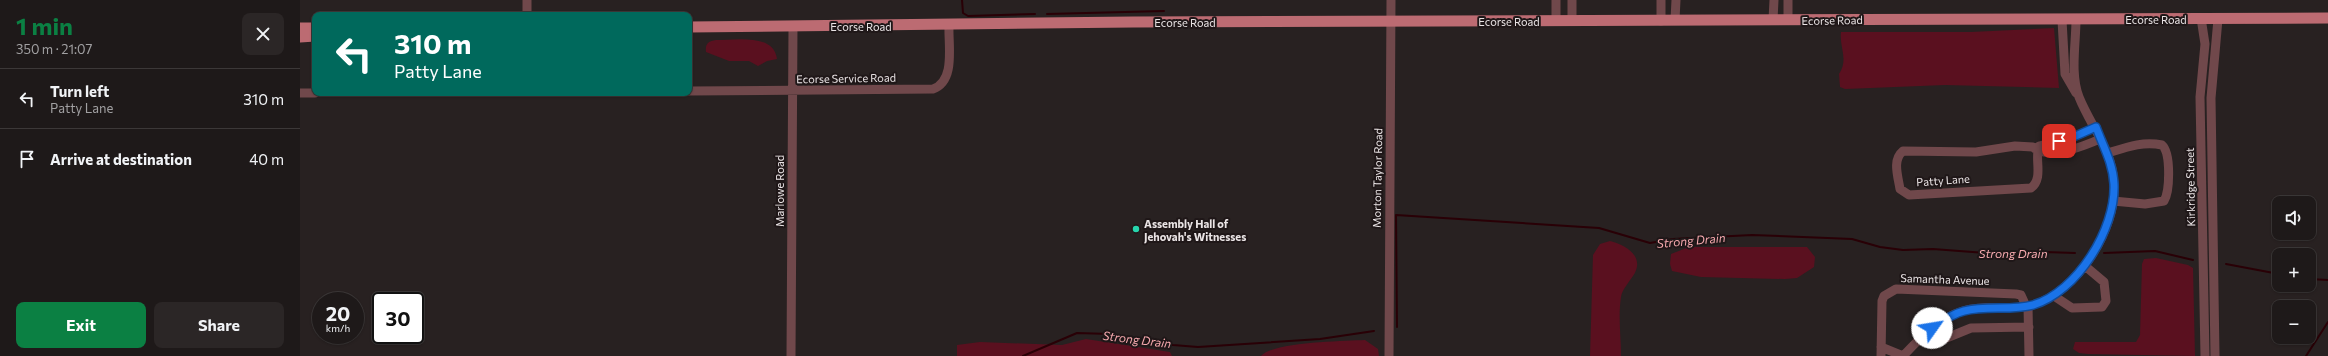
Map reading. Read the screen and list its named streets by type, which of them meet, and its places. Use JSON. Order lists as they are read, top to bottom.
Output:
{
  "streets": {
    "main road": ["Ecorse Road"],
    "street": [
      "Ecorse Service Road",
      "Morton Taylor Road",
      "Patty Lane",
      "Kirkridge Street",
      "Marlowe Road",
      "Samantha Avenue"
    ]
  },
  "crossings": [
    ["Ecorse Road", "Ecorse Service Road"],
    ["Ecorse Road", "Morton Taylor Road"],
    ["Ecorse Road", "Kirkridge Street"],
    ["Ecorse Road", "Marlowe Road"],
    ["Ecorse Service Road", "Marlowe Road"]
  ],
  "water": ["Strong Drain"],
  "places": ["Assembly Hall of Jehovah's Witnesses"],
  "page": {
    "heading": ["1 min", "350 m · 21:07"],
    "turn": ["310 m", "Patty Lane"],
    "list": [
      {
        "name": "Turn left",
        "note": "Patty Lane",
        "value": "310 m"
      },
      {
        "name": "Arrive at destination",
        "value": "40 m"
      }
    ],
    "map_buttons": ["+", "−"],
    "speed": "20 km/h",
    "limit": "30",
    "buttons": ["Exit", "Share"]
  }
}
